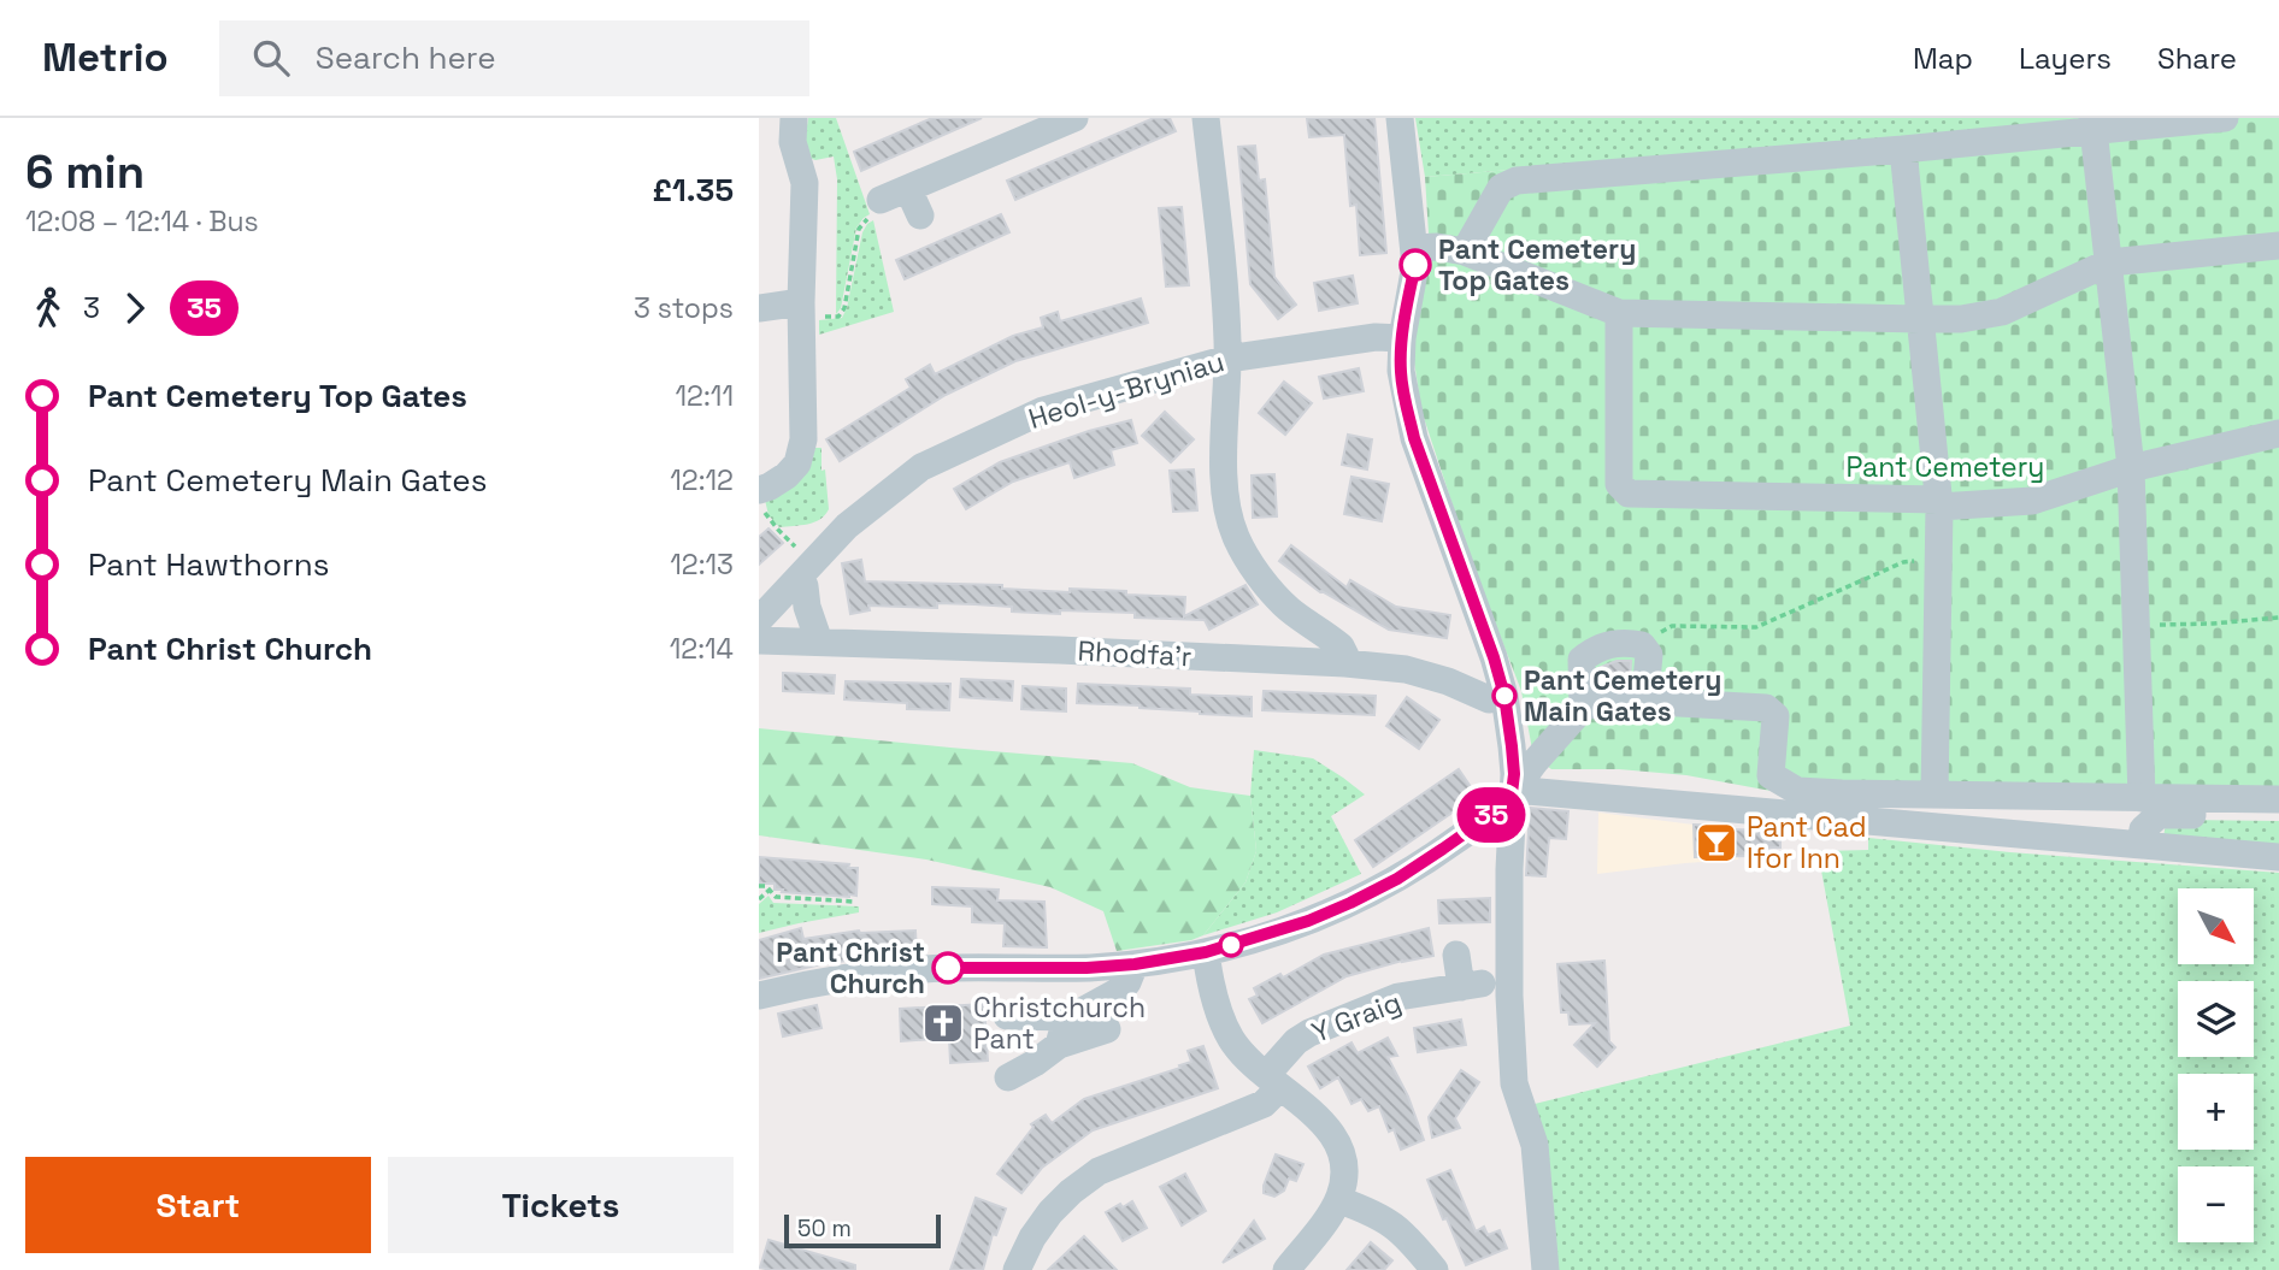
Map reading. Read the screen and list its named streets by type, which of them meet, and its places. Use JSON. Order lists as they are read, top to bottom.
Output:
{
  "streets": {
    "street": ["Heol-y-Bryniau", "Rhodfa'r", "Y Graig"]
  },
  "parks": ["Pant Cemetery"],
  "places": {
    "other": ["Pant Cemetery Top Gates", "Pant Cemetery Main Gates", "Pant Christ Church"],
    "bar": ["Pant Cad Ifor Inn"],
    "church": ["Christchurch Pant"]
  },
  "lines": ["bus line 35"],
  "scale_bar": "50 m",
  "north": "bottom right",
  "page": {
    "header": "Metrio",
    "search": "Search here",
    "nav": ["Map", "Layers", "Share"],
    "heading": ["6 min", "12:08 – 12:14 · Bus", "£1.35"],
    "on_map": "35",
    "legs": ["3", "35", "3 stops"],
    "list": [
      {
        "name": "Pant Cemetery Top Gates",
        "value": "12:11"
      },
      {
        "name": "Pant Cemetery Main Gates",
        "value": "12:12"
      },
      {
        "name": "Pant Hawthorns",
        "value": "12:13"
      },
      {
        "name": "Pant Christ Church",
        "value": "12:14"
      }
    ],
    "map_buttons": ["+", "−"],
    "buttons": ["Start", "Tickets"],
    "scale": "50 m"
  }
}
